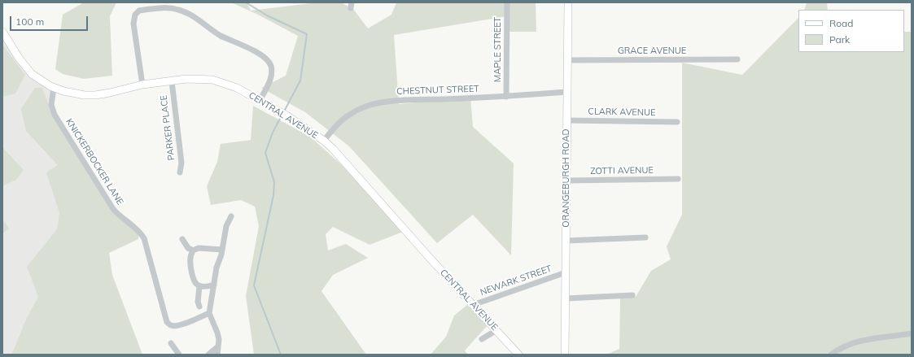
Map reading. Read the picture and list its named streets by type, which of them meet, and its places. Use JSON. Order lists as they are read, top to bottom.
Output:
{
  "streets": {
    "street": [
      "MAPLE STREET",
      "GRACE AVENUE",
      "CHESTNUT STREET",
      "CLARK AVENUE",
      "CENTRAL AVENUE",
      "PARKER PLACE",
      "KNICKERBOCKER LANE",
      "ZOTTI AVENUE",
      "ORANGEBURGH ROAD",
      "NEWARK STREET"
    ]
  },
  "crossings": [
    ["MAPLE STREET", "CHESTNUT STREET"],
    ["GRACE AVENUE", "ORANGEBURGH ROAD"],
    ["CHESTNUT STREET", "CENTRAL AVENUE"],
    ["CHESTNUT STREET", "ORANGEBURGH ROAD"],
    ["CLARK AVENUE", "ORANGEBURGH ROAD"],
    ["CENTRAL AVENUE", "PARKER PLACE"],
    ["CENTRAL AVENUE", "KNICKERBOCKER LANE"],
    ["CENTRAL AVENUE", "NEWARK STREET"],
    ["ZOTTI AVENUE", "ORANGEBURGH ROAD"],
    ["ORANGEBURGH ROAD", "NEWARK STREET"]
  ],
  "legend": ["Road", "Park"],
  "scale_bar": "100 m"
}
